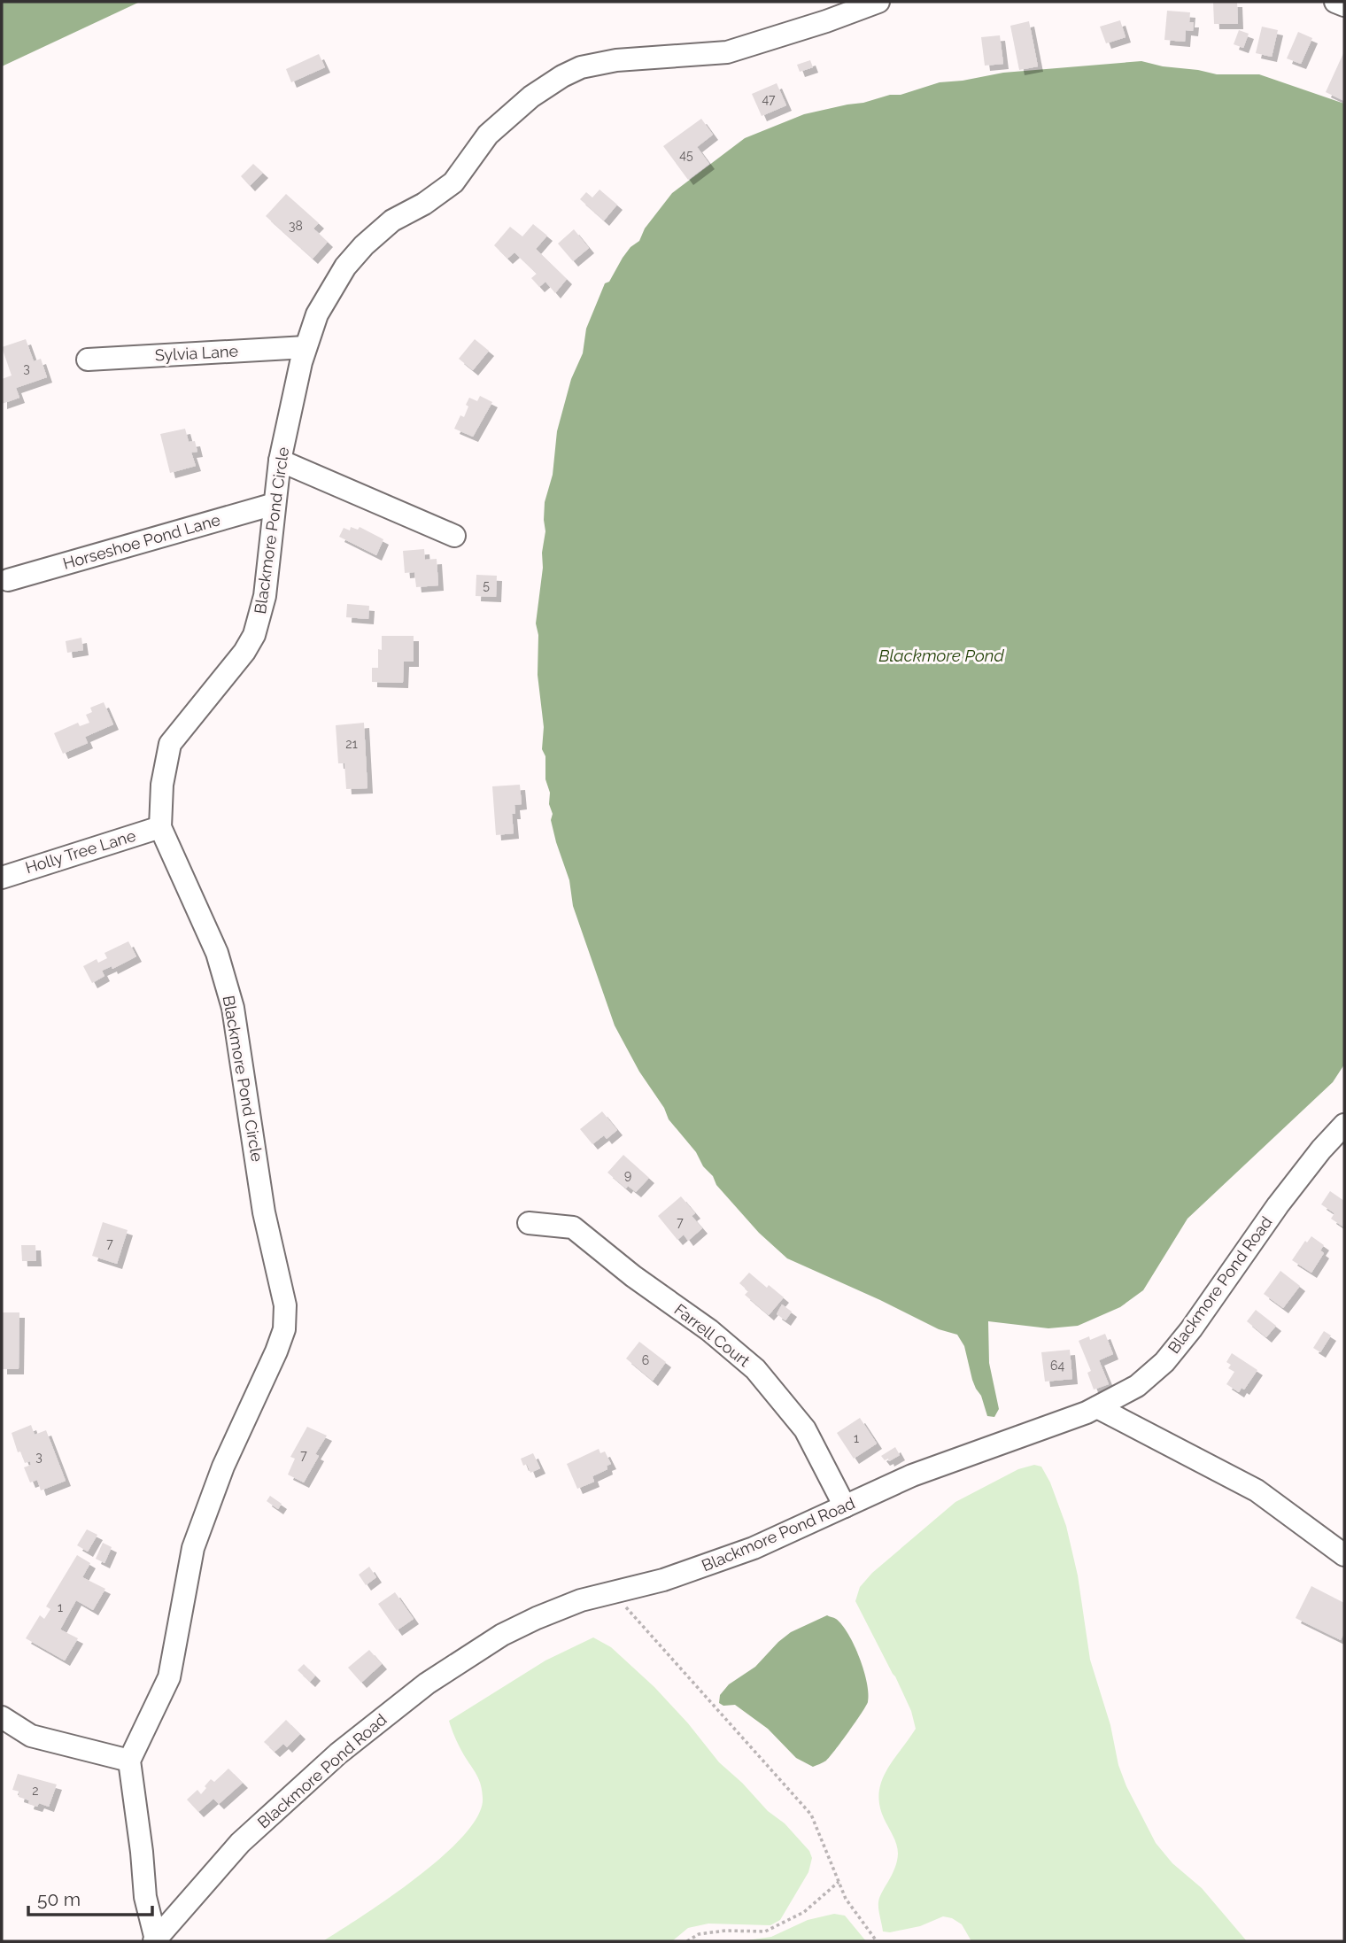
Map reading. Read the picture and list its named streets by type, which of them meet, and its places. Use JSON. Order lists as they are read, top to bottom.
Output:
{
  "streets": {
    "street": [
      "Sylvia Lane",
      "Blackmore Pond Circle",
      "Horseshoe Pond Lane",
      "Holly Tree Lane",
      "Blackmore Pond Road",
      "Farrell Court"
    ]
  },
  "crossings": [
    ["Sylvia Lane", "Blackmore Pond Circle"],
    ["Blackmore Pond Circle", "Horseshoe Pond Lane"],
    ["Blackmore Pond Circle", "Holly Tree Lane"],
    ["Blackmore Pond Road", "Farrell Court"]
  ],
  "water": ["Blackmore Pond"],
  "house_numbers": [
    "47",
    "45",
    "38",
    "3",
    "5",
    "21",
    "9",
    "7",
    "7",
    "6",
    "64",
    "1",
    "7",
    "3",
    "1",
    "2"
  ],
  "scale_bar": "50 m"
}
